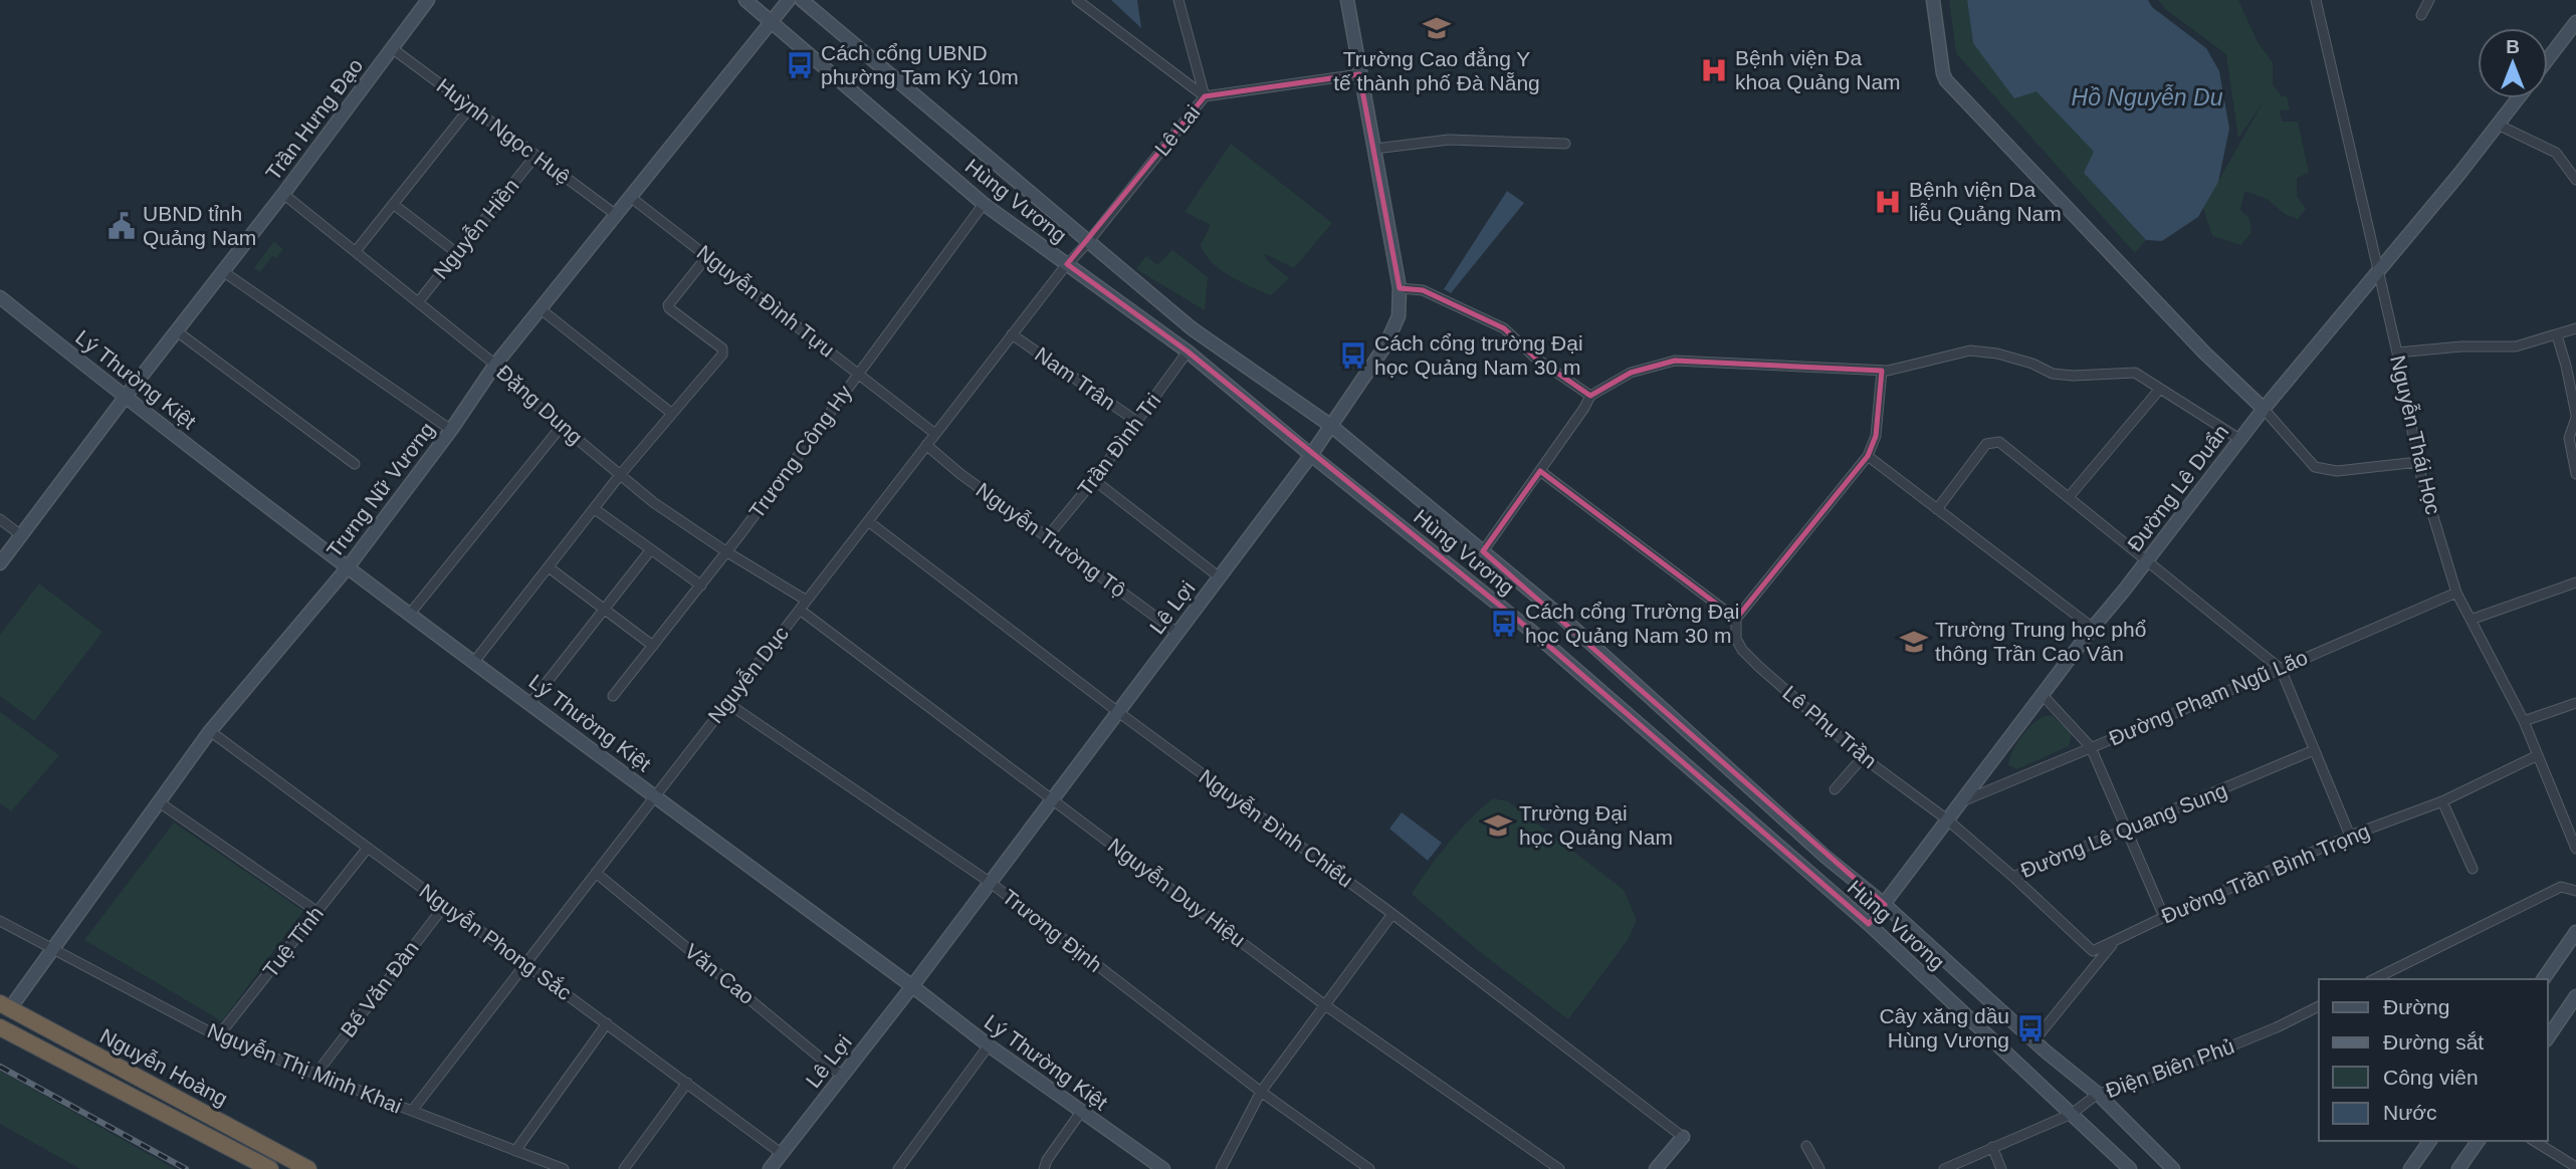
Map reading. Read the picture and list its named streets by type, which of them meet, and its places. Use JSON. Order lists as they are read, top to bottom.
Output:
{
  "streets": {
    "highway": ["Nguyễn Hoàng"],
    "street": [
      "Trần Hưng Đạo",
      "Lê Lai",
      "Huỳnh Ngọc Huệ",
      "Hùng Vương",
      "Nguyễn Hiền",
      "Nguyễn Đình Tựu",
      "Nam Trân",
      "Lý Thường Kiệt",
      "Đặng Dung",
      "Nguyễn Thái Học",
      "Trần Đình Tri",
      "Trương Công Hy",
      "Đường Lê Duẩn",
      "Trưng Nữ Vương",
      "Nguyễn Trường Tộ",
      "Lê Lợi",
      "Nguyễn Dục",
      "Đường Phạm Ngũ Lão",
      "Lê Phụ Trần",
      "Nguyễn Đình Chiểu",
      "Đường Lê Quang Sung",
      "Đường Trần Bình Trọng",
      "Nguyễn Duy Hiệu",
      "Trương Định",
      "Tuệ Tĩnh",
      "Nguyễn Phong Sắc",
      "Văn Cao",
      "Bế Văn Đàn",
      "Nguyễn Thị Minh Khai",
      "Điện Biên Phủ"
    ]
  },
  "crossings": [
    ["Trần Hưng Đạo", "Huỳnh Ngọc Huệ"],
    ["Trần Hưng Đạo", "Lý Thường Kiệt"],
    ["Trần Hưng Đạo", "Đặng Dung"],
    ["Lê Lai", "Hùng Vương"],
    ["Lê Lai", "Nguyễn Dục"],
    ["Huỳnh Ngọc Huệ", "Nguyễn Hiền"],
    ["Huỳnh Ngọc Huệ", "Trưng Nữ Vương"],
    ["Hùng Vương", "Trần Đình Tri"],
    ["Hùng Vương", "Trương Công Hy"],
    ["Hùng Vương", "Đường Lê Duẩn"],
    ["Hùng Vương", "Trưng Nữ Vương"],
    ["Hùng Vương", "Lê Lợi"],
    ["Hùng Vương", "Nguyễn Dục"],
    ["Hùng Vương", "Điện Biên Phủ"],
    ["Nguyễn Hiền", "Đặng Dung"],
    ["Nguyễn Đình Tựu", "Trương Công Hy"],
    ["Nguyễn Đình Tựu", "Trưng Nữ Vương"],
    ["Nguyễn Đình Tựu", "Nguyễn Dục"],
    ["Nam Trân", "Trần Đình Tri"],
    ["Nam Trân", "Nguyễn Dục"],
    ["Lý Thường Kiệt", "Trưng Nữ Vương"],
    ["Lý Thường Kiệt", "Lê Lợi"],
    ["Lý Thường Kiệt", "Nguyễn Dục"],
    ["Đặng Dung", "Trương Công Hy"],
    ["Đặng Dung", "Trưng Nữ Vương"],
    ["Đặng Dung", "Nguyễn Dục"],
    ["Nguyễn Thái Học", "Đường Lê Duẩn"],
    ["Nguyễn Thái Học", "Đường Phạm Ngũ Lão"],
    ["Nguyễn Thái Học", "Đường Trần Bình Trọng"],
    ["Trần Đình Tri", "Nguyễn Trường Tộ"],
    ["Đường Lê Duẩn", "Đường Phạm Ngũ Lão"],
    ["Đường Lê Duẩn", "Lê Phụ Trần"],
    ["Đường Lê Duẩn", "Đường Lê Quang Sung"],
    ["Trưng Nữ Vương", "Nguyễn Phong Sắc"],
    ["Trưng Nữ Vương", "Nguyễn Hoàng"],
    ["Trưng Nữ Vương", "Nguyễn Thị Minh Khai"],
    ["Nguyễn Trường Tộ", "Lê Lợi"],
    ["Nguyễn Trường Tộ", "Nguyễn Dục"],
    ["Lê Lợi", "Nguyễn Đình Chiểu"],
    ["Lê Lợi", "Nguyễn Duy Hiệu"],
    ["Lê Lợi", "Trương Định"],
    ["Lê Lợi", "Nguyễn Phong Sắc"],
    ["Lê Lợi", "Văn Cao"],
    ["Nguyễn Dục", "Nguyễn Đình Chiểu"],
    ["Nguyễn Dục", "Nguyễn Duy Hiệu"],
    ["Nguyễn Dục", "Trương Định"],
    ["Nguyễn Dục", "Nguyễn Phong Sắc"],
    ["Nguyễn Dục", "Văn Cao"],
    ["Nguyễn Dục", "Nguyễn Thị Minh Khai"],
    ["Lê Phụ Trần", "Đường Lê Quang Sung"],
    ["Tuệ Tĩnh", "Nguyễn Phong Sắc"],
    ["Tuệ Tĩnh", "Nguyễn Thị Minh Khai"],
    ["Nguyễn Phong Sắc", "Bế Văn Đàn"],
    ["Bế Văn Đàn", "Nguyễn Thị Minh Khai"]
  ],
  "water": ["Hồ Nguyễn Du"],
  "places": {
    "school or university": ["Trường Cao đẳng Y tế thành phố Đà Nẵng", "Trường Trung học phổ thông Trần Cao Vân", "Trường Đại học Quảng Nam"],
    "bus stop": [
      "Cách cổng UBND phường Tam Kỳ 10m",
      "Cách cổng trường Đại học Quảng Nam 30 m",
      "Cách cổng Trường Đại học Quảng Nam 30 m",
      "Cây xăng dầu Hùng Vương"
    ],
    "hospital": ["Bệnh viện Đa khoa Quảng Nam", "Bệnh viện Da liễu Quảng Nam"],
    "public building": ["UBND tỉnh Quảng Nam"]
  },
  "legend": [
    "Đường",
    "Đường sắt",
    "Công viên",
    "Nước"
  ],
  "north": "top"
}
